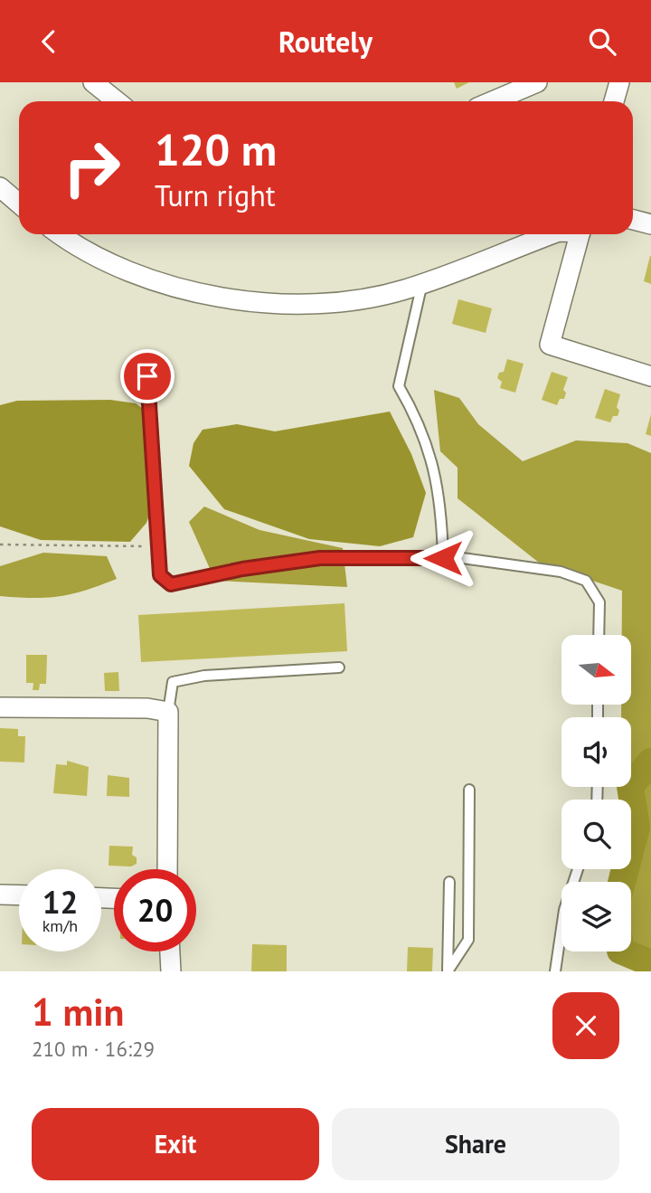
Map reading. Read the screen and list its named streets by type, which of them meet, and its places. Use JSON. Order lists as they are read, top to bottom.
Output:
{
  "north": "right",
  "page": {
    "header": "Routely",
    "turn": ["120 m", "Turn right"],
    "speed": "12 km/h",
    "limit": "20",
    "heading": ["1 min", "210 m · 16:29"],
    "buttons": ["Exit", "Share"]
  }
}
